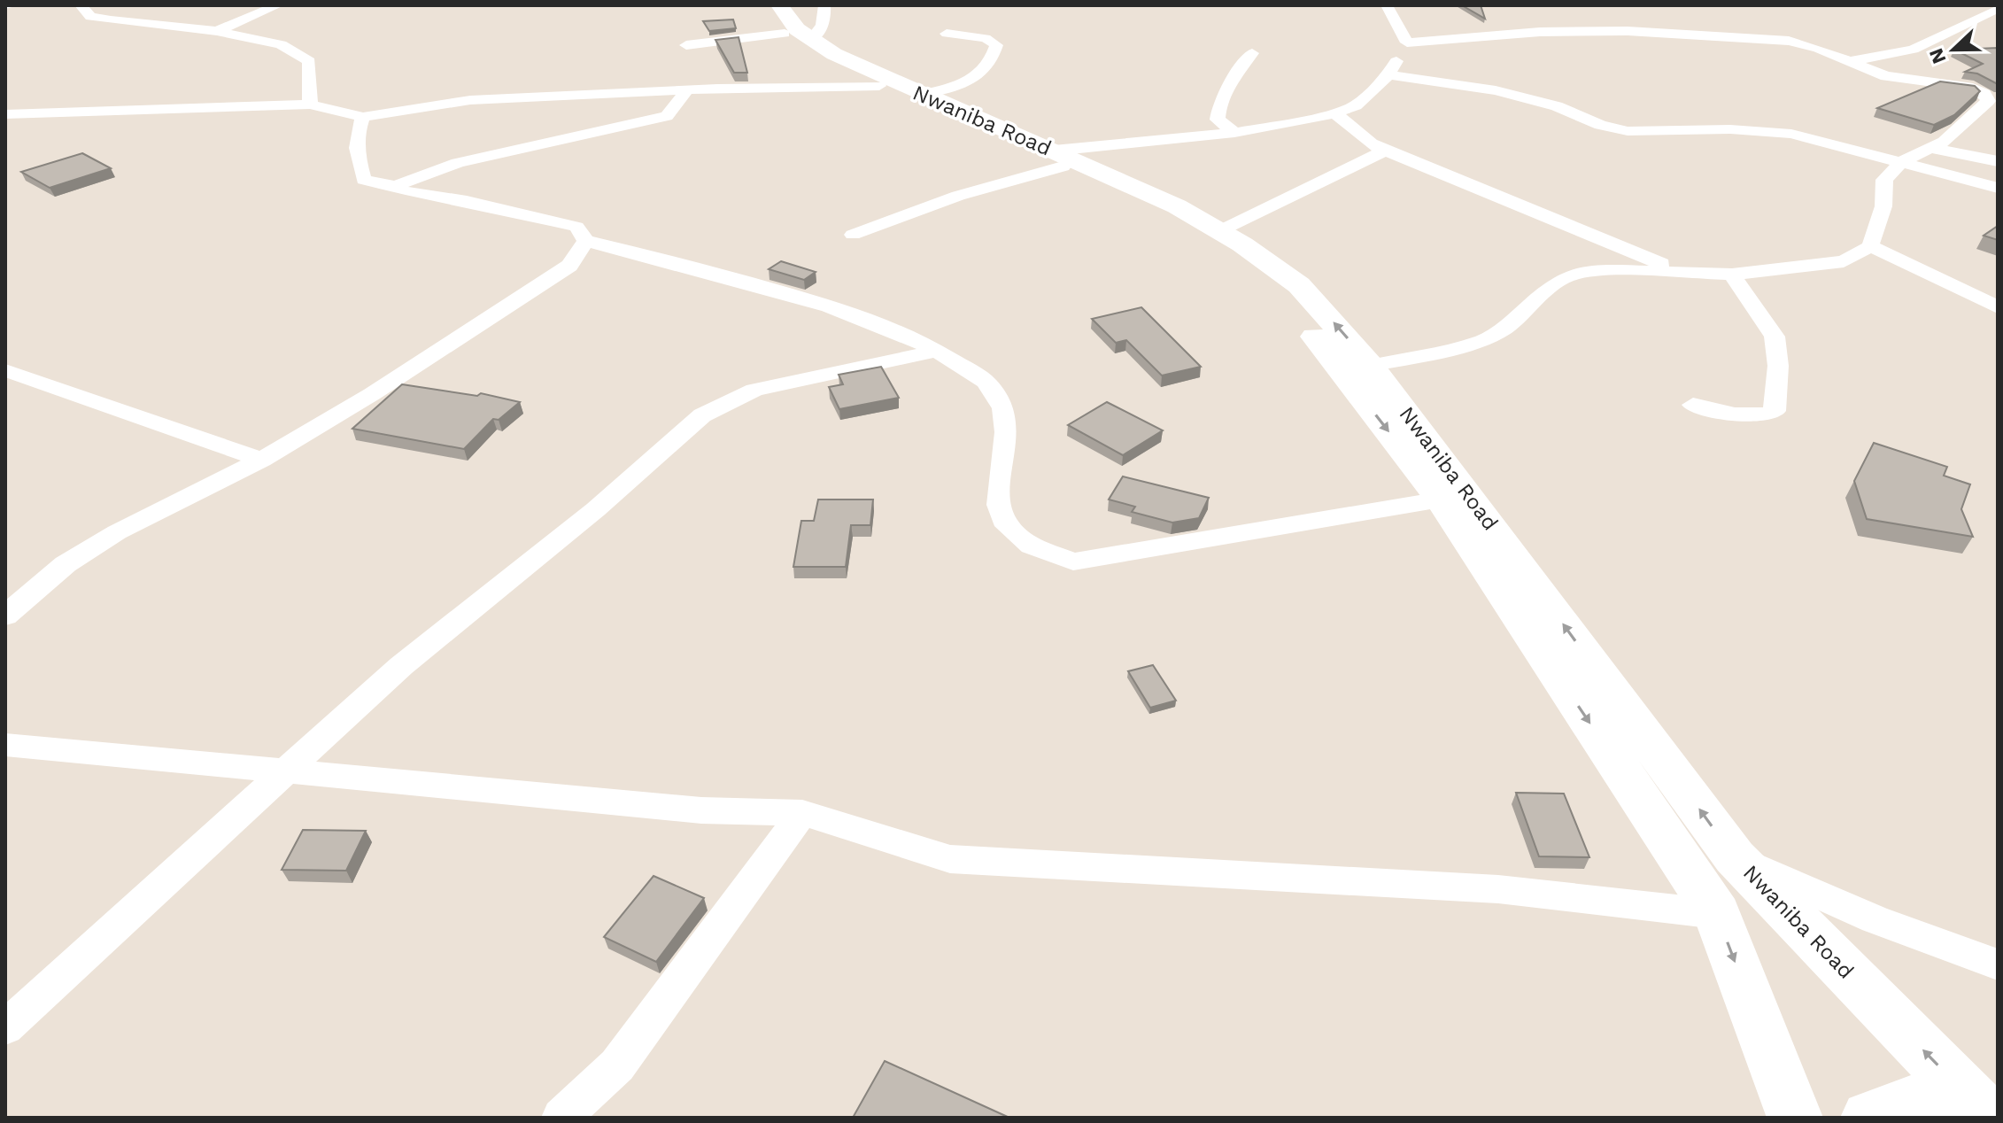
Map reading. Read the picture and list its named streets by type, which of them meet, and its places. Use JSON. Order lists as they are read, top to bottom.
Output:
{
  "streets": {
    "main road": ["Nwaniba Road"]
  },
  "north": "left"
}
